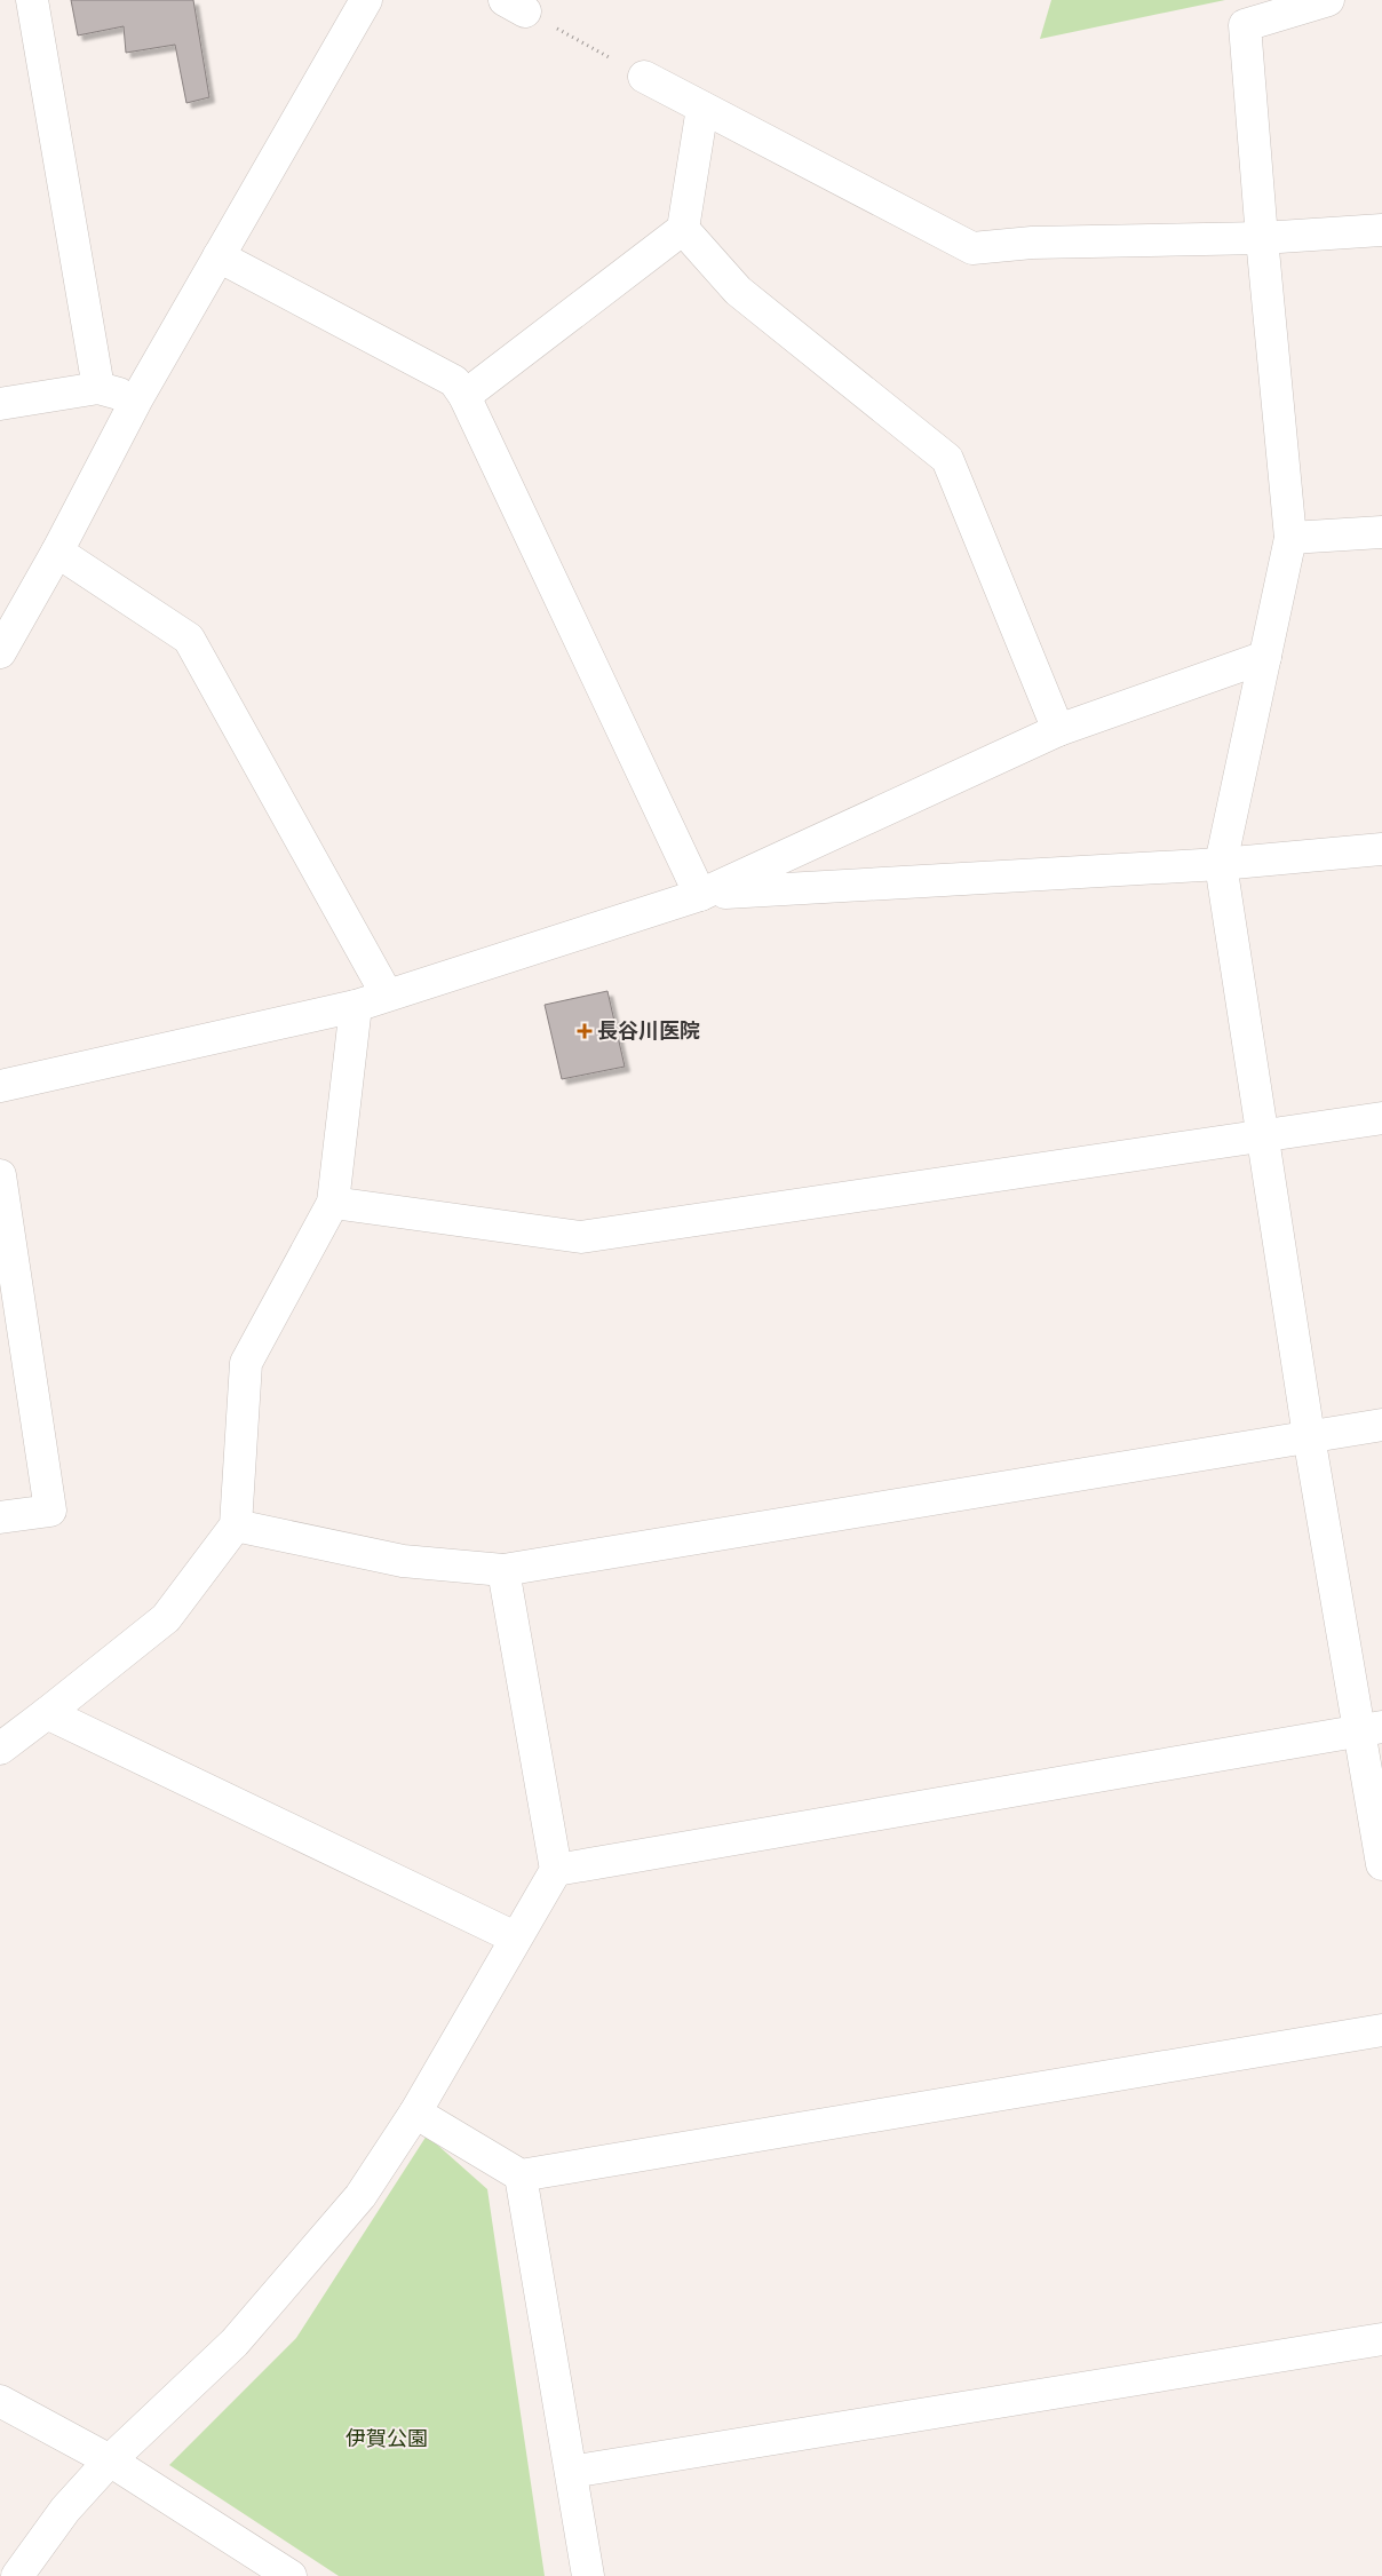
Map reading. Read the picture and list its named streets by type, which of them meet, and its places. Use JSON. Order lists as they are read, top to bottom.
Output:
{
  "parks": ["伊賀公園"],
  "places": {
    "health": ["長谷川医院"]
  }
}
